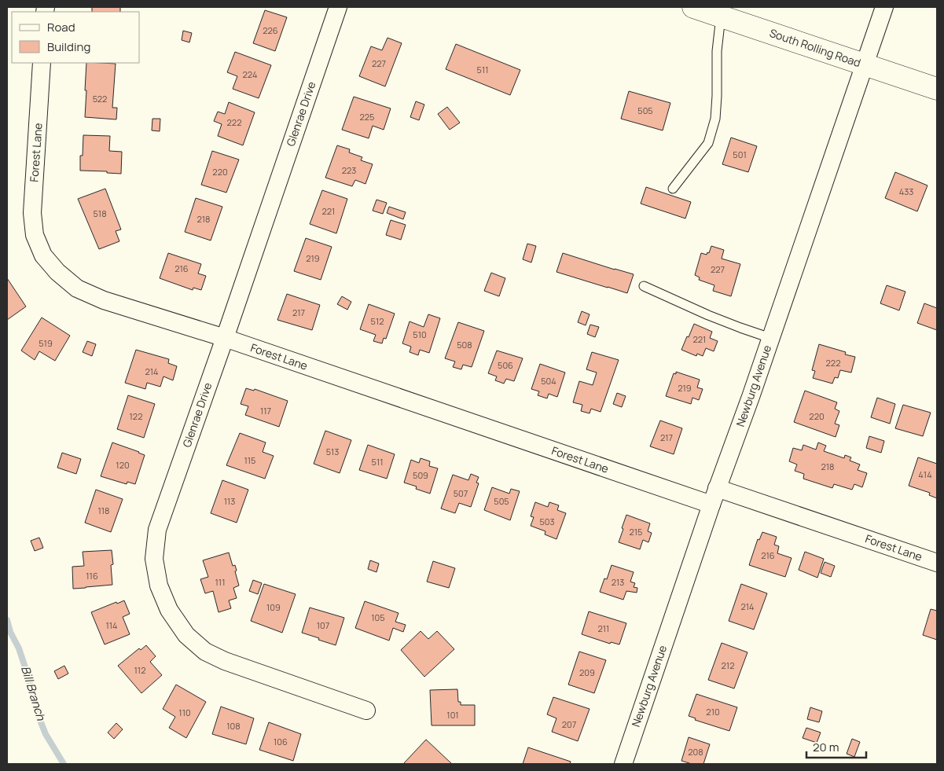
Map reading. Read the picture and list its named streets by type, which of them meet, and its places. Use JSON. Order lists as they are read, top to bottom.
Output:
{
  "streets": {
    "main road": ["South Rolling Road"],
    "street": ["Glenrae Drive", "Forest Lane", "Newburg Avenue"]
  },
  "crossings": [
    ["South Rolling Road", "Newburg Avenue"],
    ["Glenrae Drive", "Forest Lane"],
    ["Forest Lane", "Newburg Avenue"]
  ],
  "water": ["Bill Branch"],
  "house_numbers": [
    "226",
    "227",
    "511",
    "224",
    "522",
    "505",
    "225",
    "222",
    "501",
    "223",
    "220",
    "433",
    "221",
    "518",
    "218",
    "219",
    "216",
    "227",
    "217",
    "512",
    "510",
    "221",
    "519",
    "508",
    "222",
    "506",
    "214",
    "504",
    "219",
    "117",
    "122",
    "220",
    "217",
    "513",
    "115",
    "511",
    "120",
    "218",
    "414",
    "509",
    "507",
    "113",
    "505",
    "118",
    "503",
    "215",
    "216",
    "116",
    "111",
    "213",
    "214",
    "109",
    "105",
    "114",
    "107",
    "211",
    "212",
    "112",
    "209",
    "210",
    "110",
    "101",
    "207",
    "108",
    "106",
    "208"
  ],
  "legend": ["Road", "Building"],
  "scale_bar": "20 m"
}
